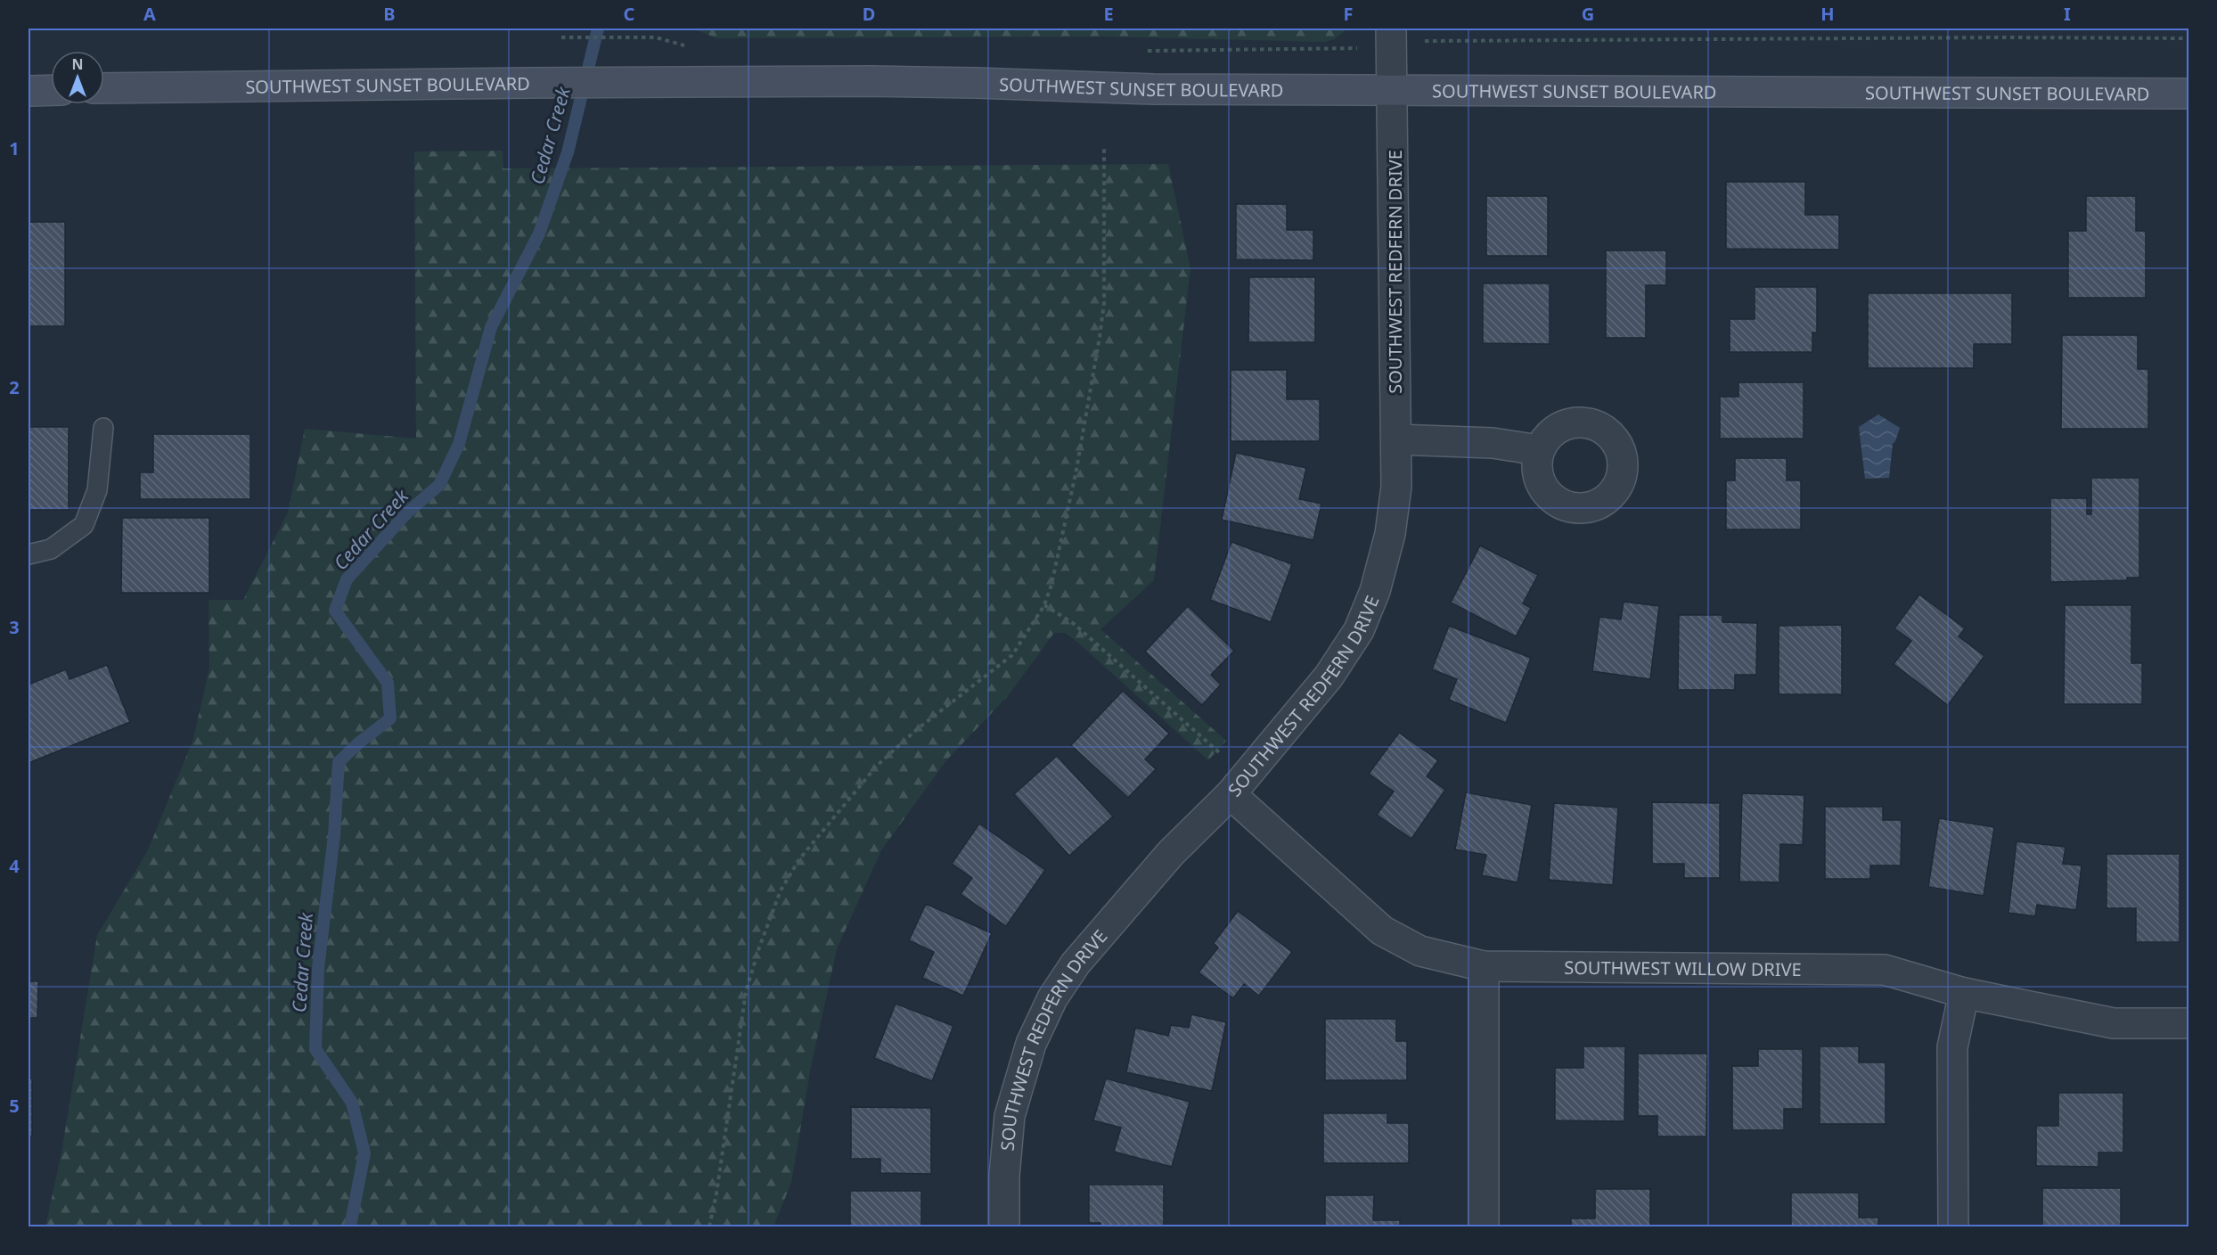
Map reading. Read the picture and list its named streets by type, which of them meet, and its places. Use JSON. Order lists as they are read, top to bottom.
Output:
{
  "streets": {
    "main road": ["SOUTHWEST SUNSET BOULEVARD"],
    "street": ["SOUTHWEST REDFERN DRIVE", "SOUTHWEST WILLOW DRIVE"]
  },
  "crossings": [
    ["SOUTHWEST SUNSET BOULEVARD", "SOUTHWEST REDFERN DRIVE"],
    ["SOUTHWEST REDFERN DRIVE", "SOUTHWEST WILLOW DRIVE"]
  ],
  "water": ["Cedar Creek"],
  "north": "top",
  "grid": {
    "columns": [
      "A",
      "B",
      "C",
      "D",
      "E",
      "F",
      "G",
      "H",
      "I"
    ],
    "rows": [
      "1",
      "2",
      "3",
      "4",
      "5"
    ]
  }
}
